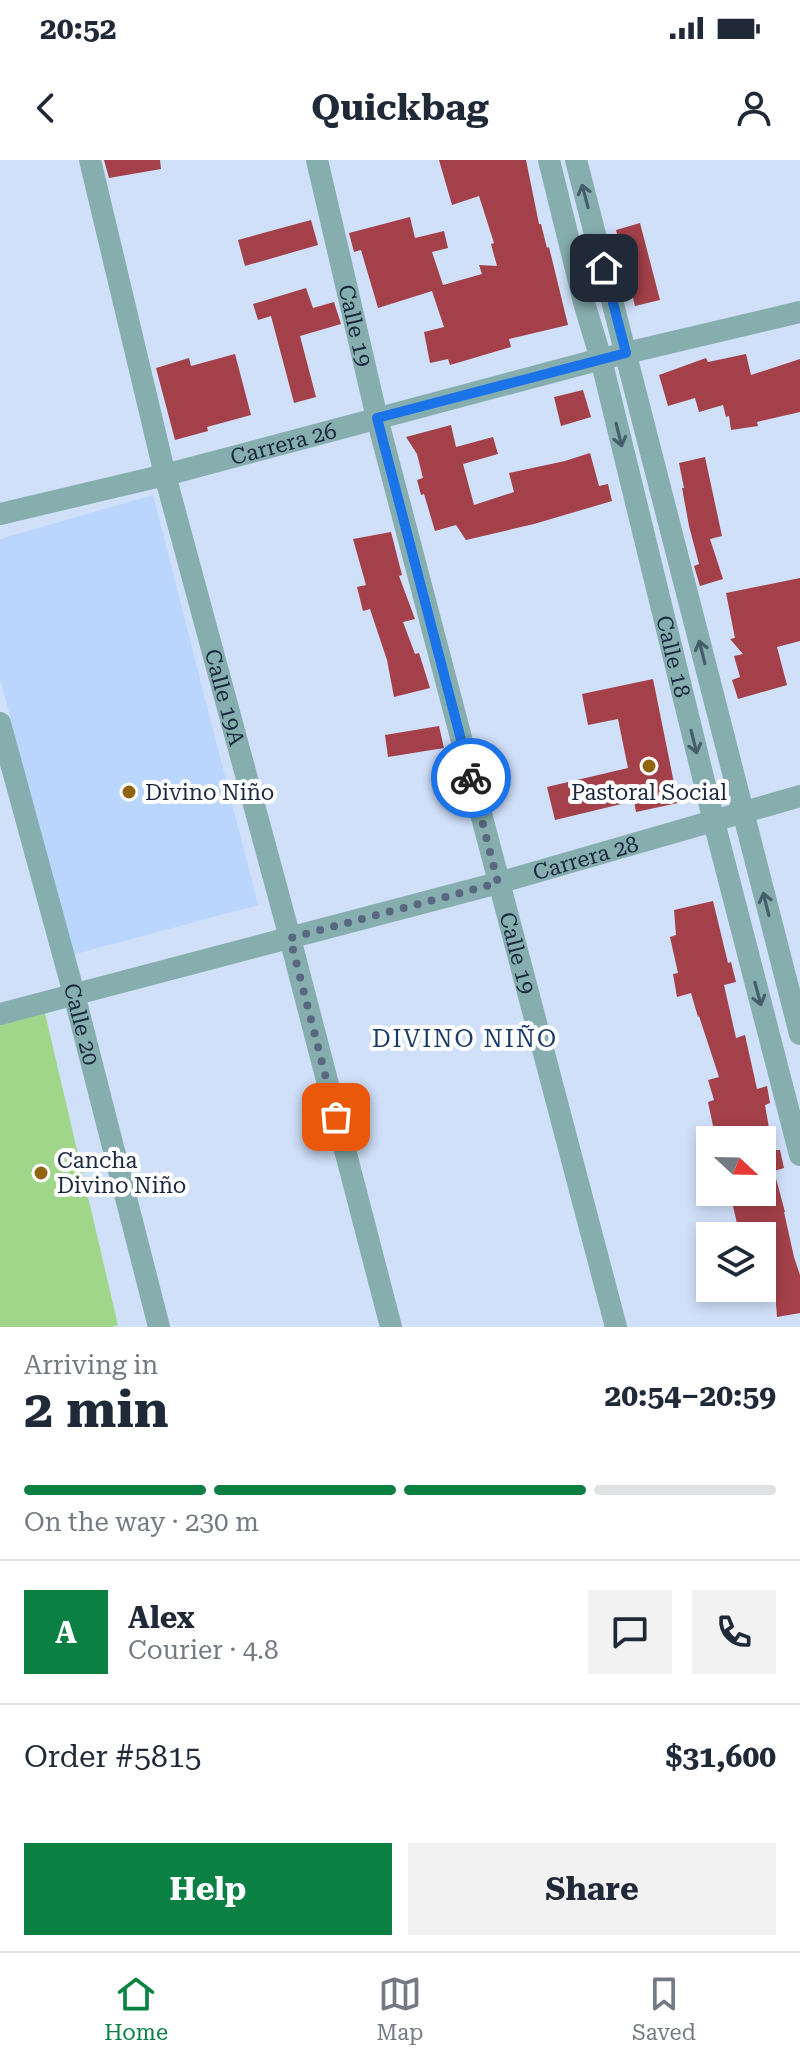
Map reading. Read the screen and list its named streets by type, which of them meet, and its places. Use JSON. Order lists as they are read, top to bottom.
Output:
{
  "streets": {
    "street": [
      "Calle 19",
      "Carrera 26",
      "Calle 18",
      "Calle 19A",
      "Carrera 28",
      "Calle 20"
    ]
  },
  "crossings": [
    ["Calle 19", "Carrera 26"],
    ["Calle 19", "Carrera 28"],
    ["Carrera 26", "Calle 18"],
    ["Carrera 26", "Calle 19A"],
    ["Calle 18", "Carrera 28"],
    ["Calle 19A", "Carrera 28"],
    ["Carrera 28", "Calle 20"]
  ],
  "districts": ["DIVINO NIÑO"],
  "places": ["Pastoral Social", "Divino Niño", "Cancha Divino Niño"],
  "north": "right",
  "page": {
    "status": "20:52",
    "header": "Quickbag",
    "heading": ["2 min", "Arriving in", "20:54–20:59"],
    "panel": [
      "Alex",
      "Courier · 4.8",
      "Order #5815",
      "$31,600"
    ],
    "bar": "On the way · 230 m",
    "round": "A",
    "buttons": ["Help", "Share"],
    "tabs": ["Home", "Map", "Saved"]
  }
}
